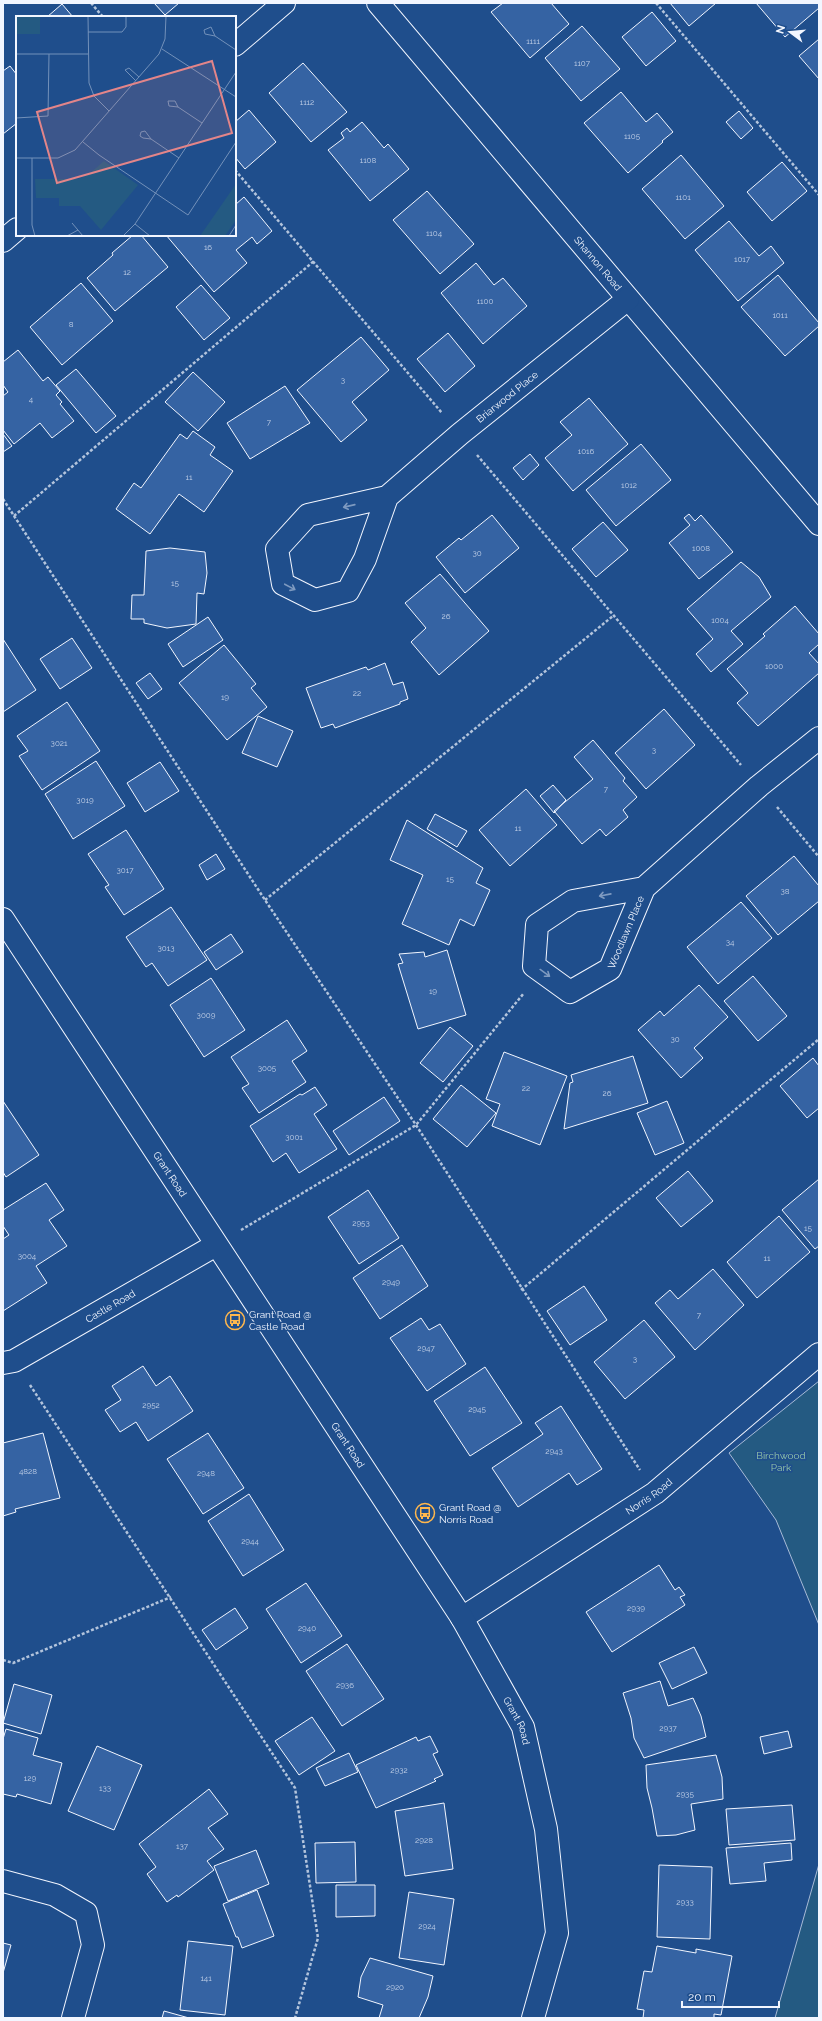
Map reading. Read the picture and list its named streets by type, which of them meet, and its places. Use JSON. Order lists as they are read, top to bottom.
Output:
{
  "streets": {
    "street": [
      "Shannon Road",
      "Briarwood Place",
      "Woodlawn Place",
      "Grant Road",
      "Castle Road",
      "Norris Road"
    ]
  },
  "crossings": [
    ["Shannon Road", "Briarwood Place"],
    ["Grant Road", "Castle Road"],
    ["Grant Road", "Norris Road"]
  ],
  "parks": ["Birchwood Park"],
  "places": {
    "bus stop": ["Grant Road @ Castle Road", "Grant Road @ Norris Road"]
  },
  "house_numbers": [
    "1111",
    "1107",
    "1112",
    "1105",
    "1108",
    "1101",
    "1104",
    "16",
    "1017",
    "12",
    "1100",
    "1011",
    "8",
    "3",
    "4",
    "7",
    "1016",
    "11",
    "1012",
    "1008",
    "30",
    "15",
    "26",
    "1004",
    "1000",
    "22",
    "19",
    "3021",
    "3",
    "7",
    "3019",
    "11",
    "3017",
    "15",
    "38",
    "34",
    "3013",
    "19",
    "3009",
    "30",
    "3005",
    "22",
    "26",
    "3001",
    "2953",
    "15",
    "3004",
    "11",
    "2949",
    "7",
    "2947",
    "3",
    "2952",
    "2945",
    "2943",
    "4828",
    "2948",
    "2944",
    "2939",
    "2940",
    "2936",
    "2937",
    "2932",
    "129",
    "133",
    "2935",
    "2928",
    "137",
    "2933",
    "2924",
    "141",
    "2920"
  ],
  "scale_bar": "20 m",
  "north": "left"
}
